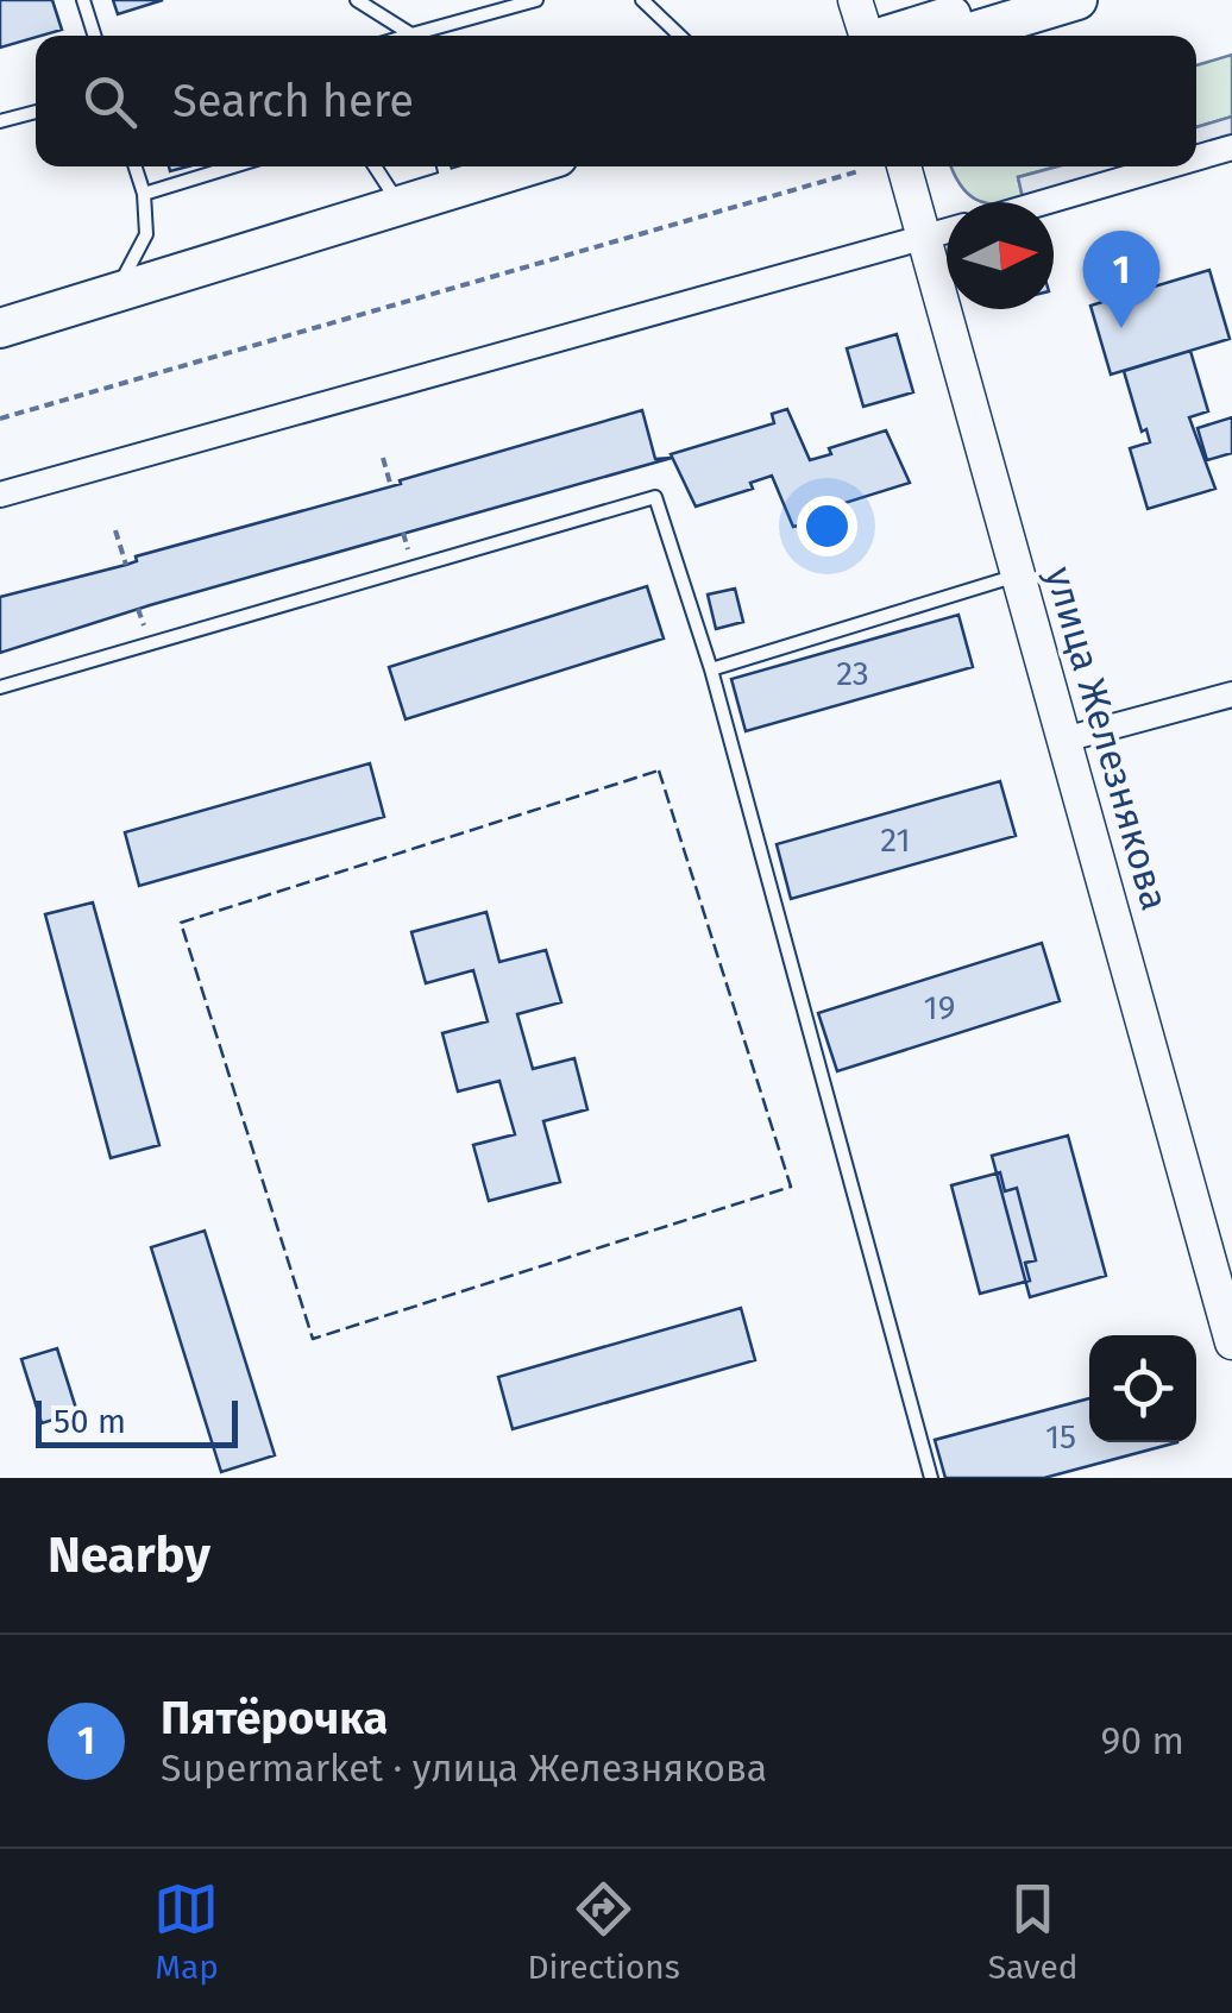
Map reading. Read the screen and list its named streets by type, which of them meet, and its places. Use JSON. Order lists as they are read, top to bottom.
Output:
{
  "streets": {
    "street": ["улица Железнякова"]
  },
  "house_numbers": [
    "23",
    "21",
    "19",
    "15"
  ],
  "scale_bar": "50 m",
  "north": "right",
  "page": {
    "search": "Search here",
    "pins": "1",
    "scale": "50 m",
    "heading": "Nearby",
    "list": [
      {
        "mark": "1",
        "name": "Пятёрочка",
        "note": "Supermarket · улица Железнякова",
        "value": "90 m"
      }
    ],
    "nav": ["Map", "Directions", "Saved"]
  }
}
